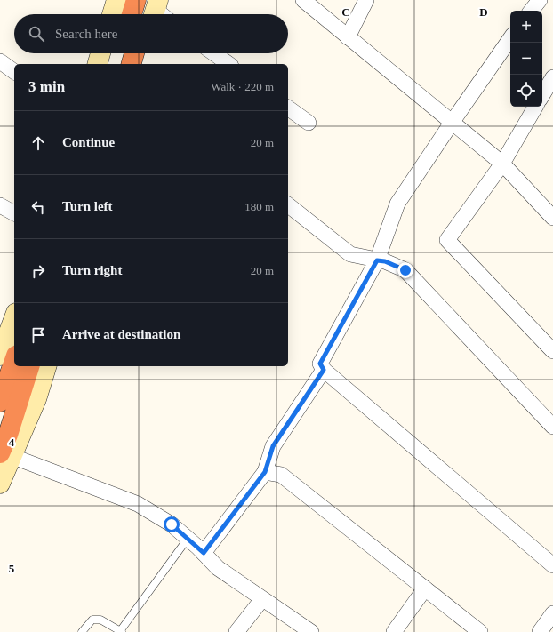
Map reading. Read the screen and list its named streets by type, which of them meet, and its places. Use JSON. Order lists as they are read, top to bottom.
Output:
{
  "page": {
    "map_buttons": ["+", "−"],
    "search": "Search here",
    "heading": ["3 min", "Walk · 220 m"],
    "list": [
      ["Continue", "20 m"],
      ["Turn left", "180 m"],
      ["Turn right", "20 m"],
      "Arrive at destination"
    ]
  },
  "grid": {
    "columns": ["C", "D"],
    "rows": ["4", "5"]
  }
}
